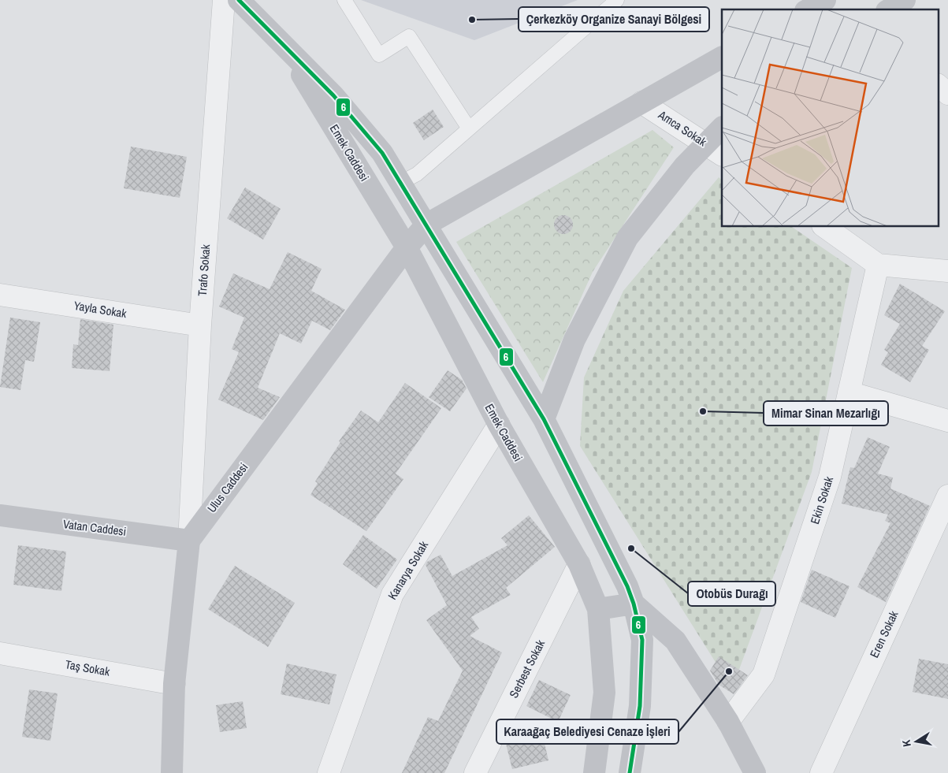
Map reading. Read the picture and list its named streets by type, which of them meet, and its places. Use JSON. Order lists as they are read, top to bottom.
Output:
{
  "streets": {
    "street": [
      "Amca Sokak",
      "Emek Caddesi",
      "Trafo Sokak",
      "Yayla Sokak",
      "Ulus Caddesi",
      "Ekin Sokak",
      "Vatan Caddesi",
      "Kanarya Sokak",
      "Eren Sokak",
      "Taş Sokak",
      "Serbest Sokak"
    ]
  },
  "crossings": [
    ["Amca Sokak", "Ulus Caddesi"],
    ["Emek Caddesi", "Ulus Caddesi"],
    ["Emek Caddesi", "Kanarya Sokak"],
    ["Emek Caddesi", "Serbest Sokak"],
    ["Trafo Sokak", "Yayla Sokak"],
    ["Trafo Sokak", "Ulus Caddesi"],
    ["Trafo Sokak", "Vatan Caddesi"],
    ["Ulus Caddesi", "Vatan Caddesi"]
  ],
  "places": [
    "Çerkezköy Organize Sanayi Bölgesi",
    "Mimar Sinan Mezarlığı",
    "Otobüs Durağı",
    "Karaağaç Belediyesi Cenaze İşleri"
  ],
  "lines": ["transit line 6"],
  "north": "left"
}
